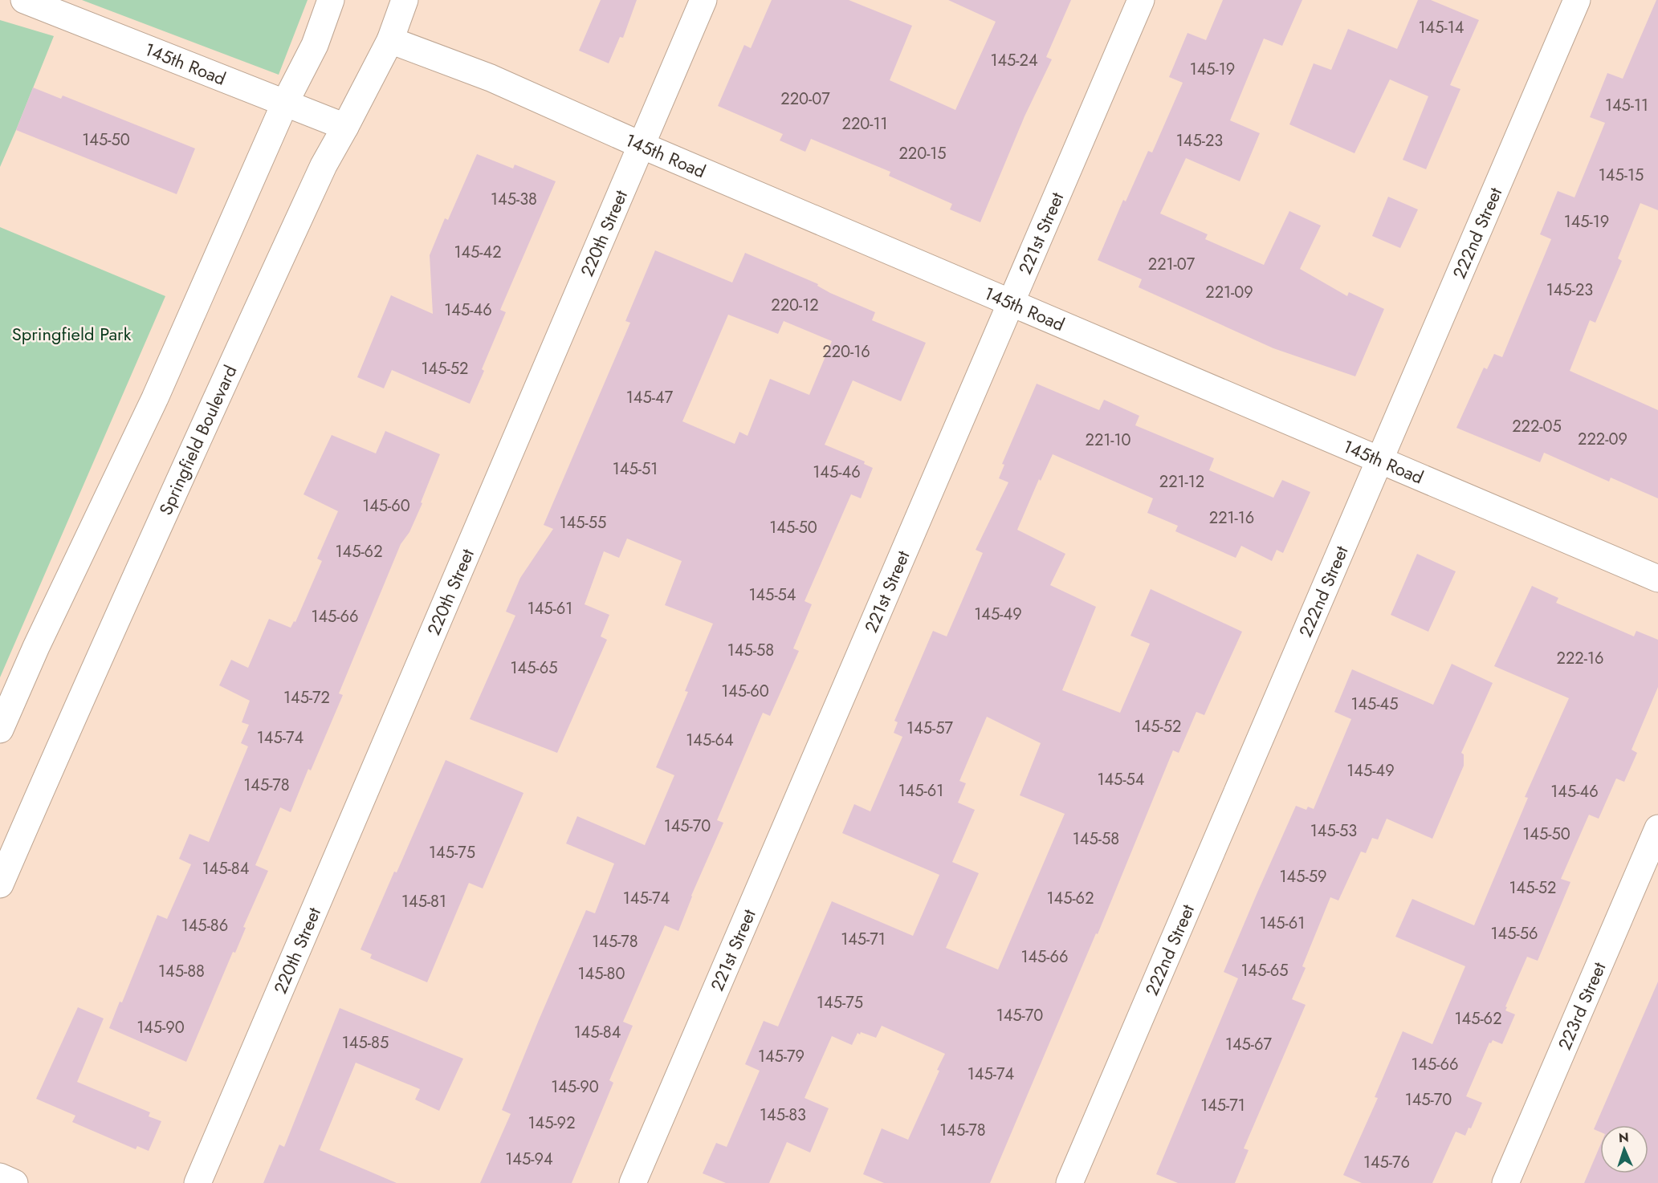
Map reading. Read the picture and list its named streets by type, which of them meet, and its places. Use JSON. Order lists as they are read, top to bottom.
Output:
{
  "streets": {
    "street": [
      "145th Road",
      "220th Street",
      "221st Street",
      "222nd Street",
      "Springfield Boulevard",
      "223rd Street"
    ]
  },
  "crossings": [
    ["145th Road", "220th Street"],
    ["145th Road", "221st Street"],
    ["145th Road", "222nd Street"],
    ["145th Road", "Springfield Boulevard"]
  ],
  "parks": ["Springfield Park"],
  "house_numbers": [
    "145-14",
    "145-24",
    "145-19",
    "220-07",
    "145-11",
    "220-11",
    "145-50",
    "145-23",
    "220-15",
    "145-15",
    "145-38",
    "145-19",
    "145-42",
    "221-07",
    "145-23",
    "221-09",
    "220-12",
    "145-46",
    "220-16",
    "145-52",
    "145-47",
    "222-05",
    "222-09",
    "221-10",
    "145-51",
    "145-46",
    "221-12",
    "145-60",
    "221-16",
    "145-55",
    "145-50",
    "145-62",
    "145-54",
    "145-61",
    "145-49",
    "145-66",
    "145-58",
    "222-16",
    "145-65",
    "145-60",
    "145-72",
    "145-45",
    "145-52",
    "145-57",
    "145-74",
    "145-64",
    "145-49",
    "145-54",
    "145-78",
    "145-61",
    "145-46",
    "145-70",
    "145-53",
    "145-50",
    "145-58",
    "145-75",
    "145-84",
    "145-59",
    "145-52",
    "145-74",
    "145-62",
    "145-81",
    "145-61",
    "145-86",
    "145-56",
    "145-71",
    "145-78",
    "145-66",
    "145-65",
    "145-88",
    "145-80",
    "145-75",
    "145-70",
    "145-62",
    "145-90",
    "145-84",
    "145-85",
    "145-67",
    "145-79",
    "145-66",
    "145-74",
    "145-90",
    "145-70",
    "145-71",
    "145-83",
    "145-92",
    "145-78",
    "145-94",
    "145-76"
  ],
  "north": "top"
}
